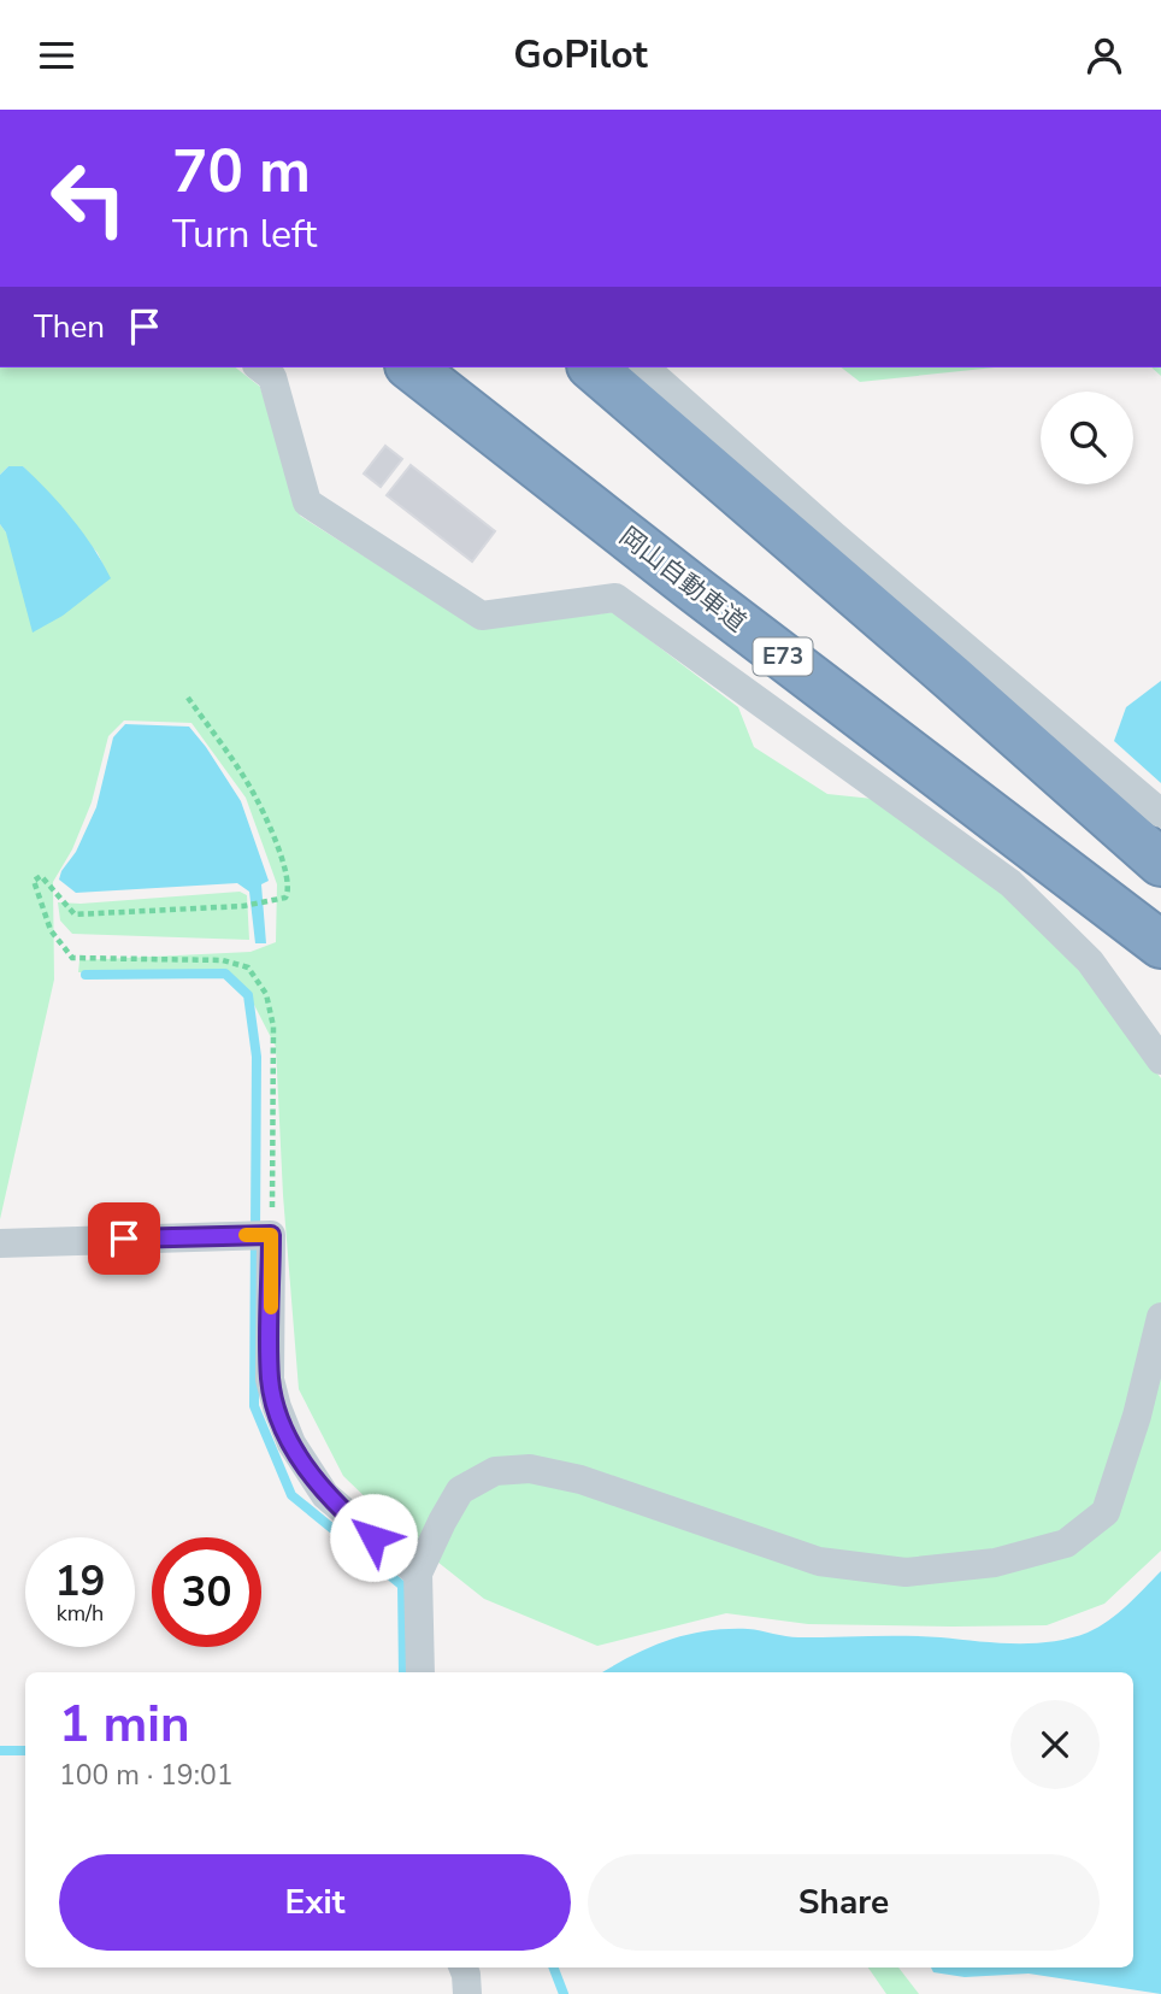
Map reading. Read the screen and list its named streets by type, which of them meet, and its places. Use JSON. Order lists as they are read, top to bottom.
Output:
{
  "streets": {
    "highway": ["岡山自動車道", "E73"]
  },
  "page": {
    "header": "GoPilot",
    "turn": ["70 m", "Turn left"],
    "then": "Then",
    "speed": "19 km/h",
    "limit": "30",
    "heading": ["1 min", "100 m · 19:01"],
    "buttons": ["Exit", "Share"]
  }
}
